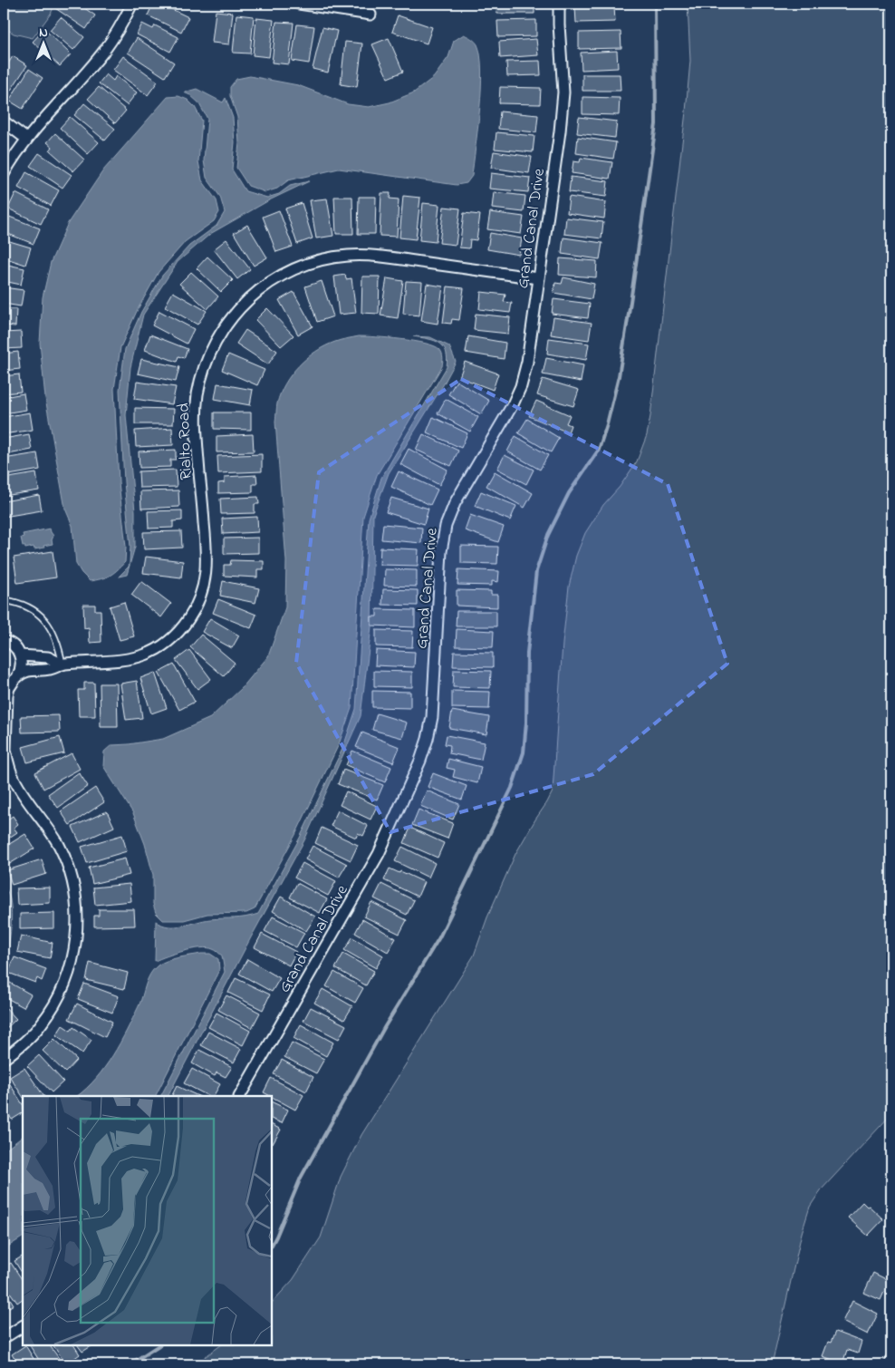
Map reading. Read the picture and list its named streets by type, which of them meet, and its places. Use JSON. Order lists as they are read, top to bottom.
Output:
{
  "streets": {
    "street": ["Grand Canal Drive", "Rialto Road"]
  },
  "crossings": [
    ["Grand Canal Drive", "Rialto Road"]
  ],
  "north": "top"
}
